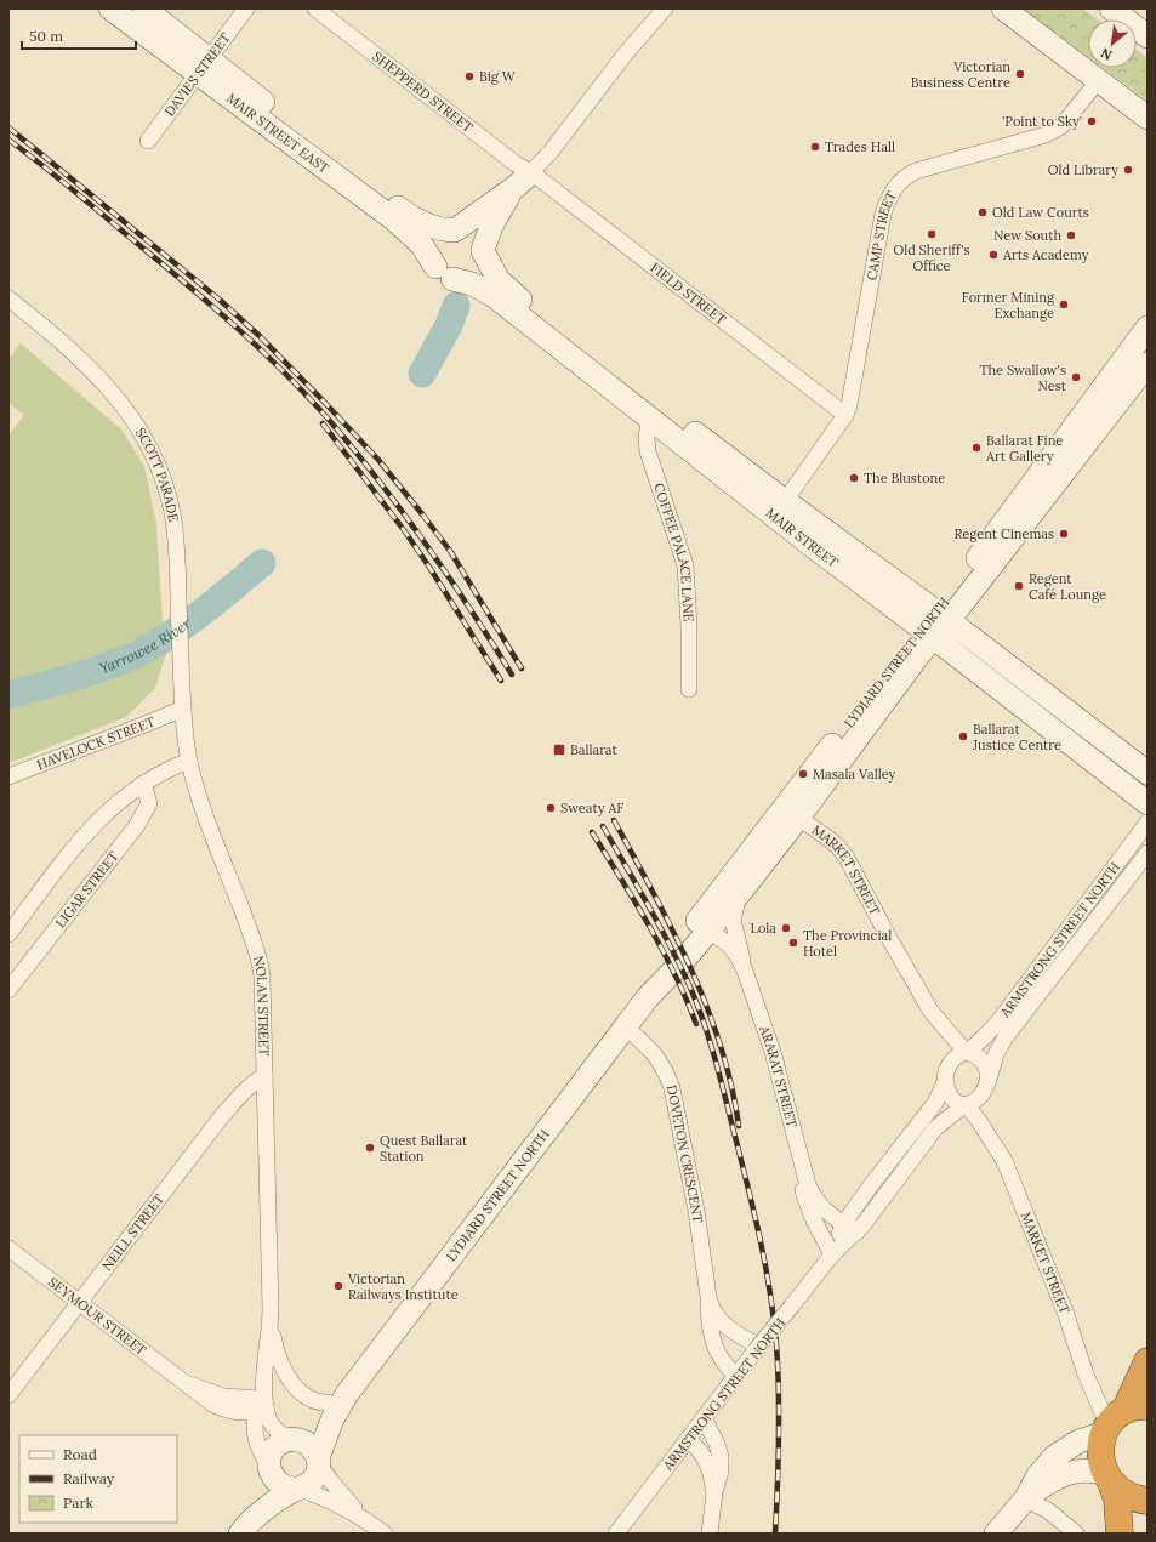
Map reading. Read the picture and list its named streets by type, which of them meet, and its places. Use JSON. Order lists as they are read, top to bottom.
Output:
{
  "streets": {
    "main road": ["MAIR STREET EAST", "MAIR STREET", "LYDIARD STREET NORTH"],
    "street": [
      "DAVIES STREET",
      "SHEPPERD STREET",
      "CAMP STREET",
      "FIELD STREET",
      "SCOTT PARADE",
      "COFFEE PALACE LANE",
      "HAVELOCK STREET",
      "MARKET STREET",
      "LIGAR STREET",
      "ARMSTRONG STREET NORTH",
      "NOLAN STREET",
      "ARARAT STREET",
      "DOVETON CRESCENT",
      "NEILL STREET",
      "SEYMOUR STREET"
    ]
  },
  "crossings": [
    ["DAVIES STREET", "MAIR STREET EAST"],
    ["SHEPPERD STREET", "FIELD STREET"],
    ["MAIR STREET EAST", "MAIR STREET"],
    ["CAMP STREET", "FIELD STREET"],
    ["CAMP STREET", "MAIR STREET"],
    ["SCOTT PARADE", "HAVELOCK STREET"],
    ["SCOTT PARADE", "NOLAN STREET"],
    ["MAIR STREET", "COFFEE PALACE LANE"],
    ["MAIR STREET", "LYDIARD STREET NORTH"],
    ["LYDIARD STREET NORTH", "MARKET STREET"],
    ["LYDIARD STREET NORTH", "NOLAN STREET"],
    ["LYDIARD STREET NORTH", "ARARAT STREET"],
    ["LYDIARD STREET NORTH", "DOVETON CRESCENT"],
    ["HAVELOCK STREET", "NOLAN STREET"],
    ["MARKET STREET", "ARMSTRONG STREET NORTH"],
    ["ARMSTRONG STREET NORTH", "ARARAT STREET"],
    ["ARMSTRONG STREET NORTH", "DOVETON CRESCENT"],
    ["NOLAN STREET", "NEILL STREET"],
    ["NOLAN STREET", "SEYMOUR STREET"],
    ["NEILL STREET", "SEYMOUR STREET"]
  ],
  "water": ["Yarrowee River"],
  "places": {
    "other": [
      "Victorian Business Centre",
      "Big W",
      "'Point to Sky'",
      "Trades Hall",
      "Old Library",
      "Old Law Courts",
      "Old Sheriff's Office",
      "New South",
      "Arts Academy",
      "Former Mining Exchange",
      "The Swallow's Nest",
      "Ballarat Fine Art Gallery",
      "The Blustone",
      "Regent Cinemas",
      "Regent Café Lounge",
      "Ballarat Justice Centre",
      "Masala Valley",
      "Sweaty AF",
      "Lola",
      "The Provincial Hotel",
      "Quest Ballarat Station",
      "Victorian Railways Institute"
    ],
    "transit": ["Ballarat"]
  },
  "legend": ["Road", "Railway", "Park"],
  "scale_bar": "50 m",
  "north": "bottom left"
}
